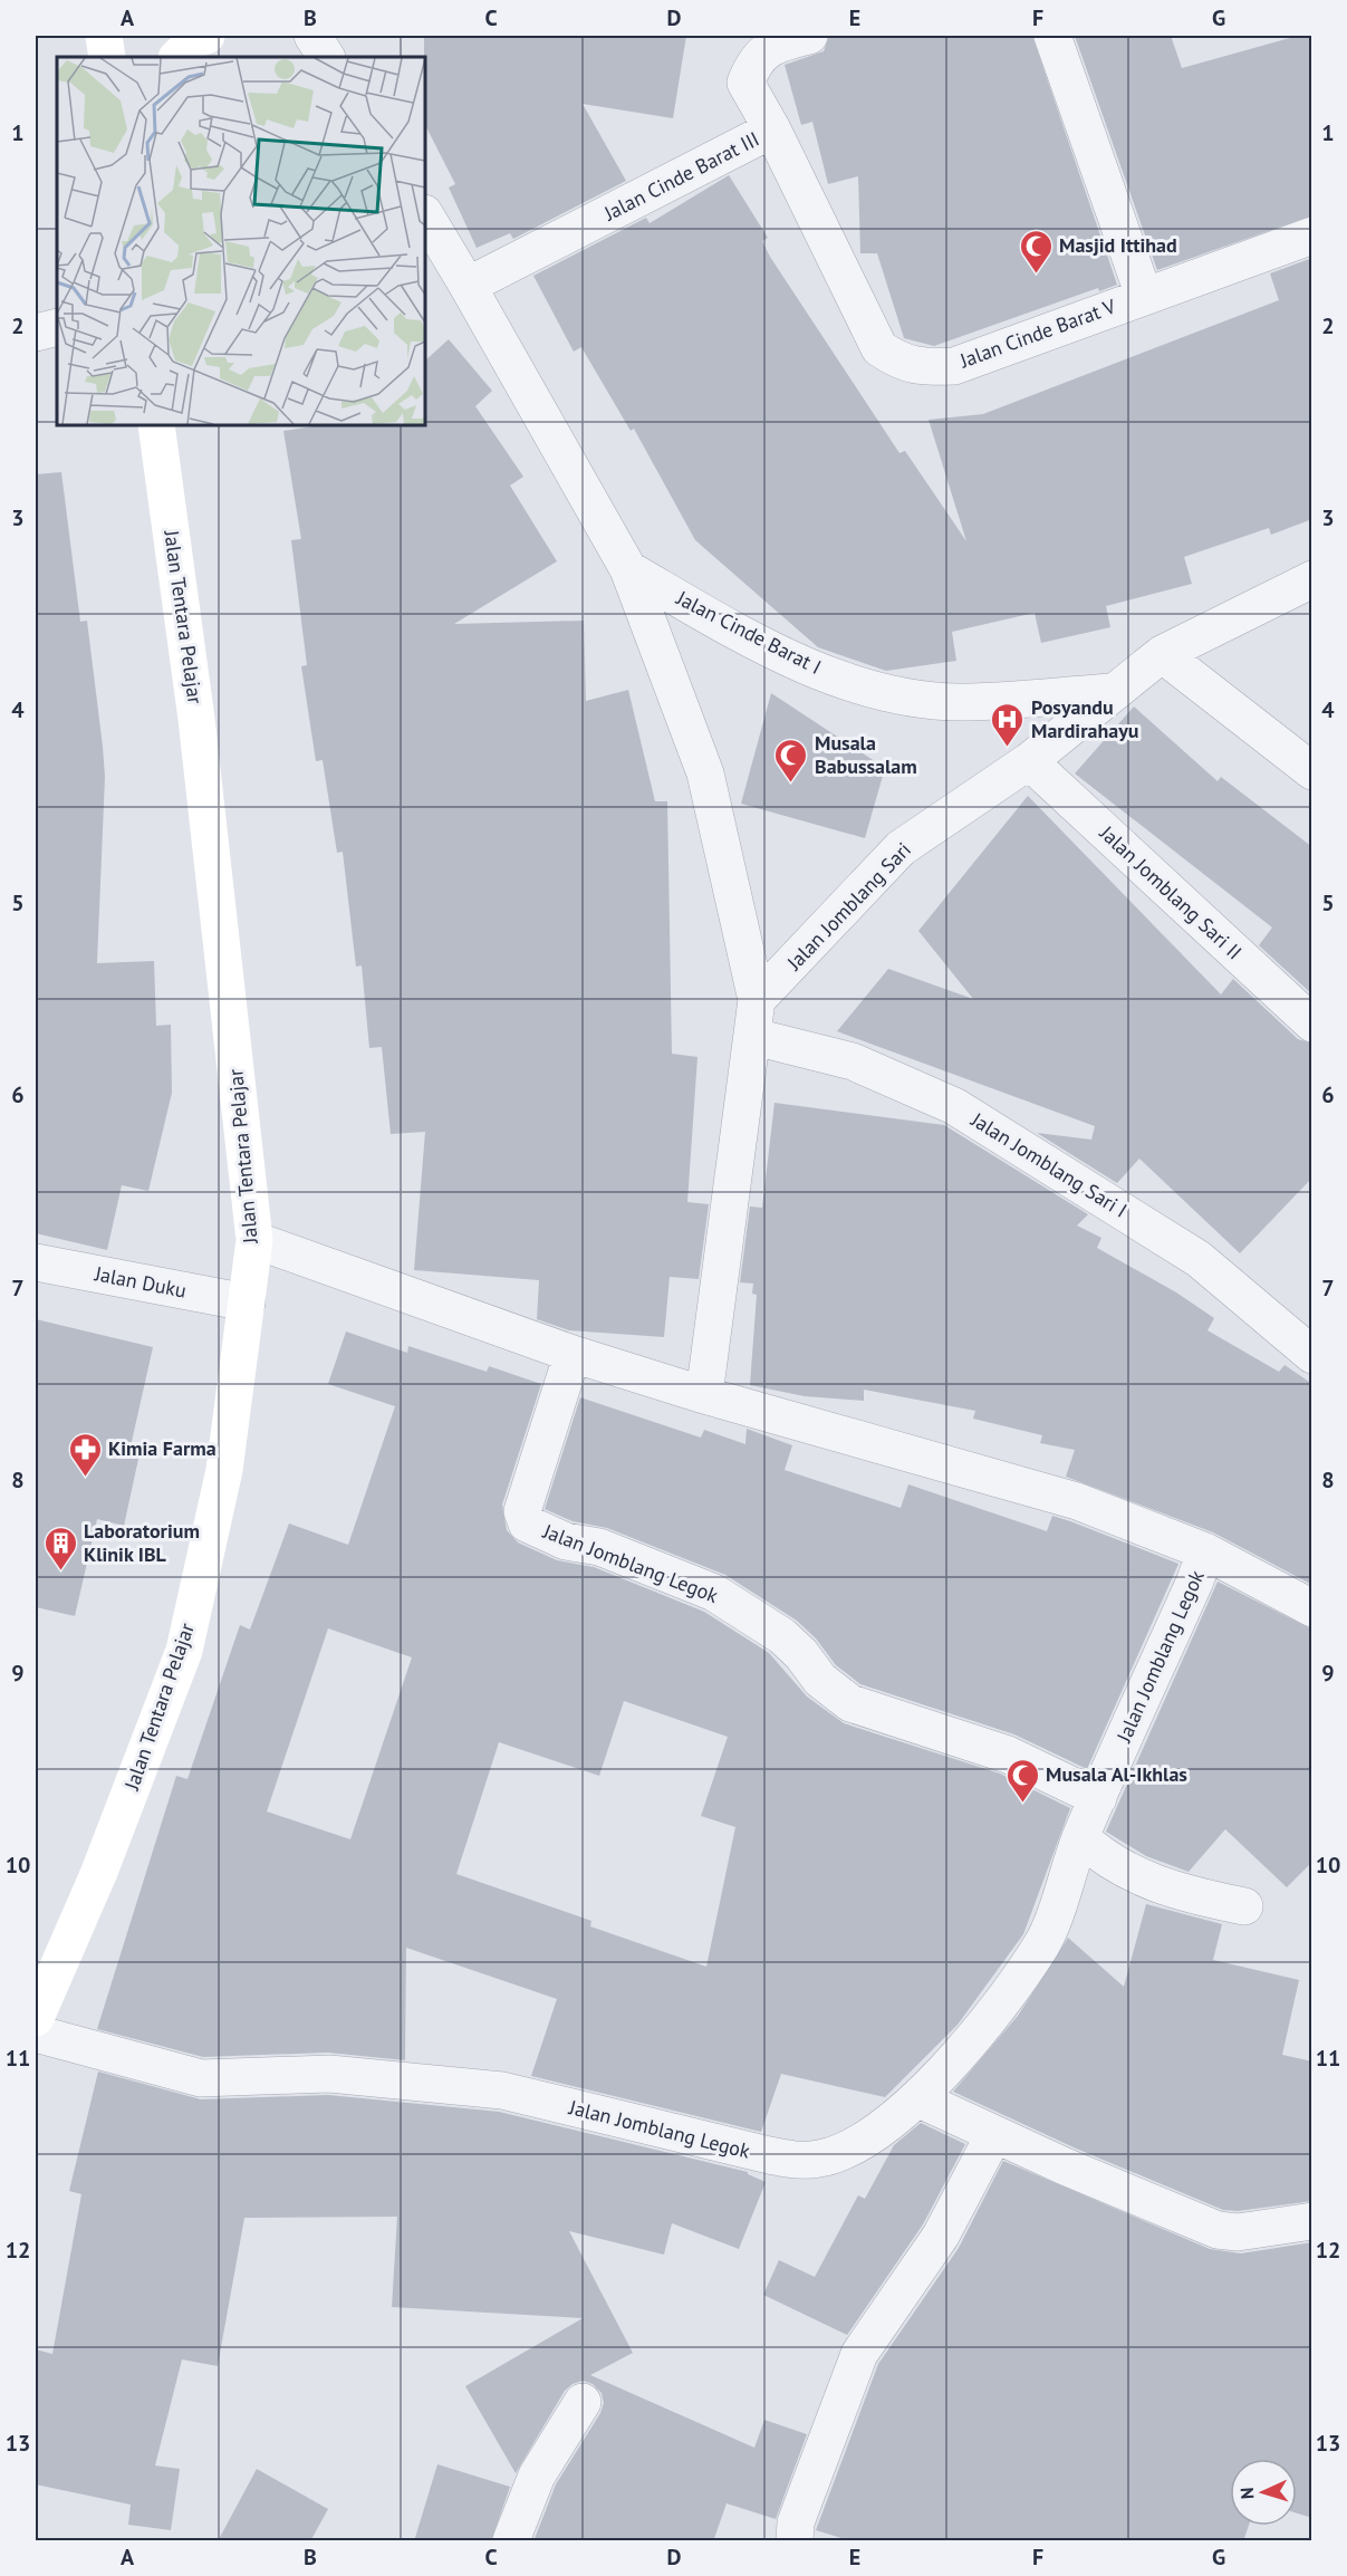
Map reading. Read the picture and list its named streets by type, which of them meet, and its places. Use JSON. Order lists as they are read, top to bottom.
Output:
{
  "streets": {
    "main road": ["Jalan Tentara Pelajar"],
    "street": [
      "Jalan Cinde Barat III",
      "Jalan Cinde Barat V",
      "Jalan Cinde Barat I",
      "Jalan Jomblang Sari II",
      "Jalan Jomblang Sari",
      "Jalan Jomblang Sari I",
      "Jalan Duku",
      "Jalan Jomblang Legok"
    ]
  },
  "crossings": [
    ["Jalan Cinde Barat III", "Jalan Cinde Barat V"],
    ["Jalan Cinde Barat III", "Jalan Cinde Barat I"],
    ["Jalan Tentara Pelajar", "Jalan Duku"],
    ["Jalan Tentara Pelajar", "Jalan Jomblang Legok"],
    ["Jalan Cinde Barat I", "Jalan Jomblang Sari"],
    ["Jalan Jomblang Sari II", "Jalan Jomblang Sari"]
  ],
  "places": {
    "mosque": ["Masjid Ittihad", "Musala Babussalam", "Musala Al-Ikhlas"],
    "hospital": ["Posyandu Mardirahayu"],
    "pharmacy": ["Kimia Farma"],
    "building": ["Laboratorium Klinik IBL"]
  },
  "north": "left",
  "grid": {
    "columns": [
      "A",
      "B",
      "C",
      "D",
      "E",
      "F",
      "G"
    ],
    "rows": [
      "1",
      "2",
      "3",
      "4",
      "5",
      "6",
      "7",
      "8",
      "9",
      "10",
      "11",
      "12",
      "13"
    ]
  }
}
